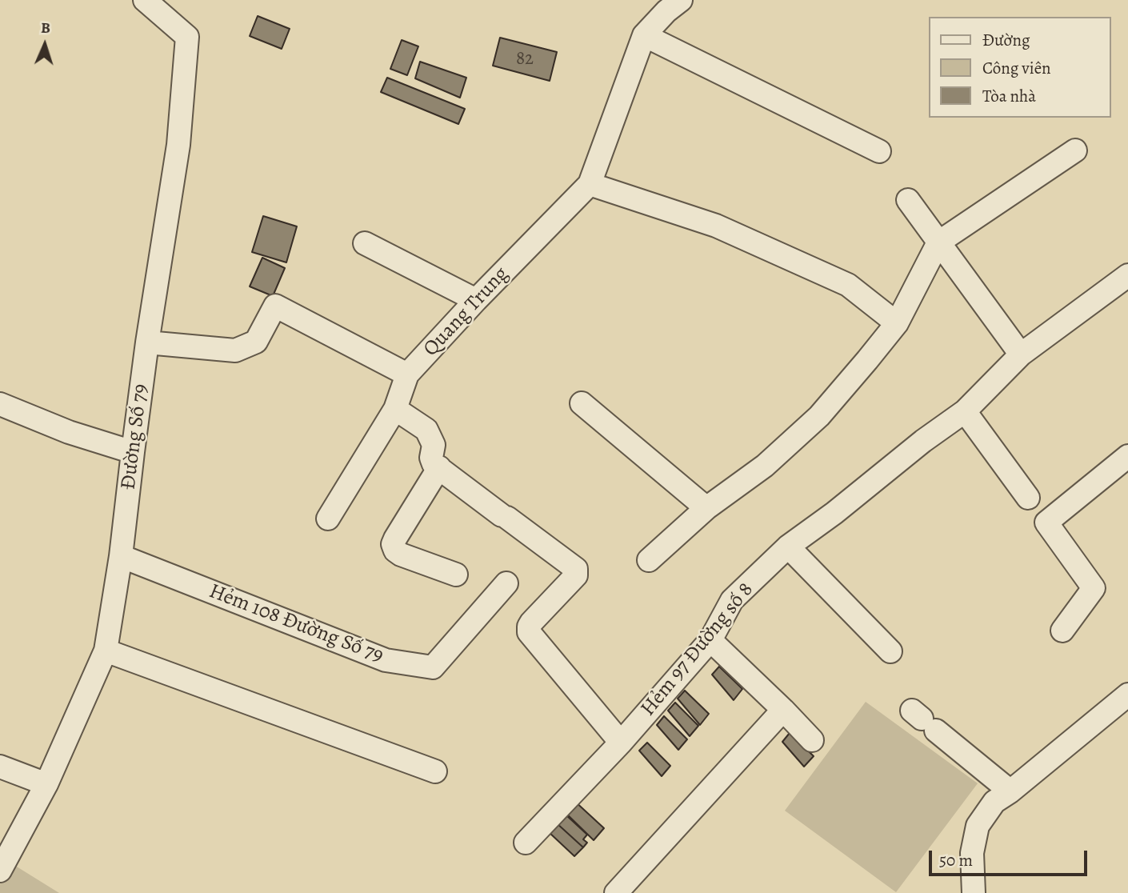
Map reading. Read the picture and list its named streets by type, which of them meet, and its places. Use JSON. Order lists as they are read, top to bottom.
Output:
{
  "streets": {
    "street": [
      "Quang Trung",
      "Đường Số 79",
      "Hẻm 108 Đường Số 79",
      "Hẻm 97 Đường số 8"
    ]
  },
  "crossings": [
    ["Quang Trung", "Đường Số 79"],
    ["Đường Số 79", "Hẻm 108 Đường Số 79"]
  ],
  "house_numbers": ["82"],
  "legend": ["Đường", "Công viên", "Tòa nhà"],
  "scale_bar": "50 m",
  "north": "top"
}
